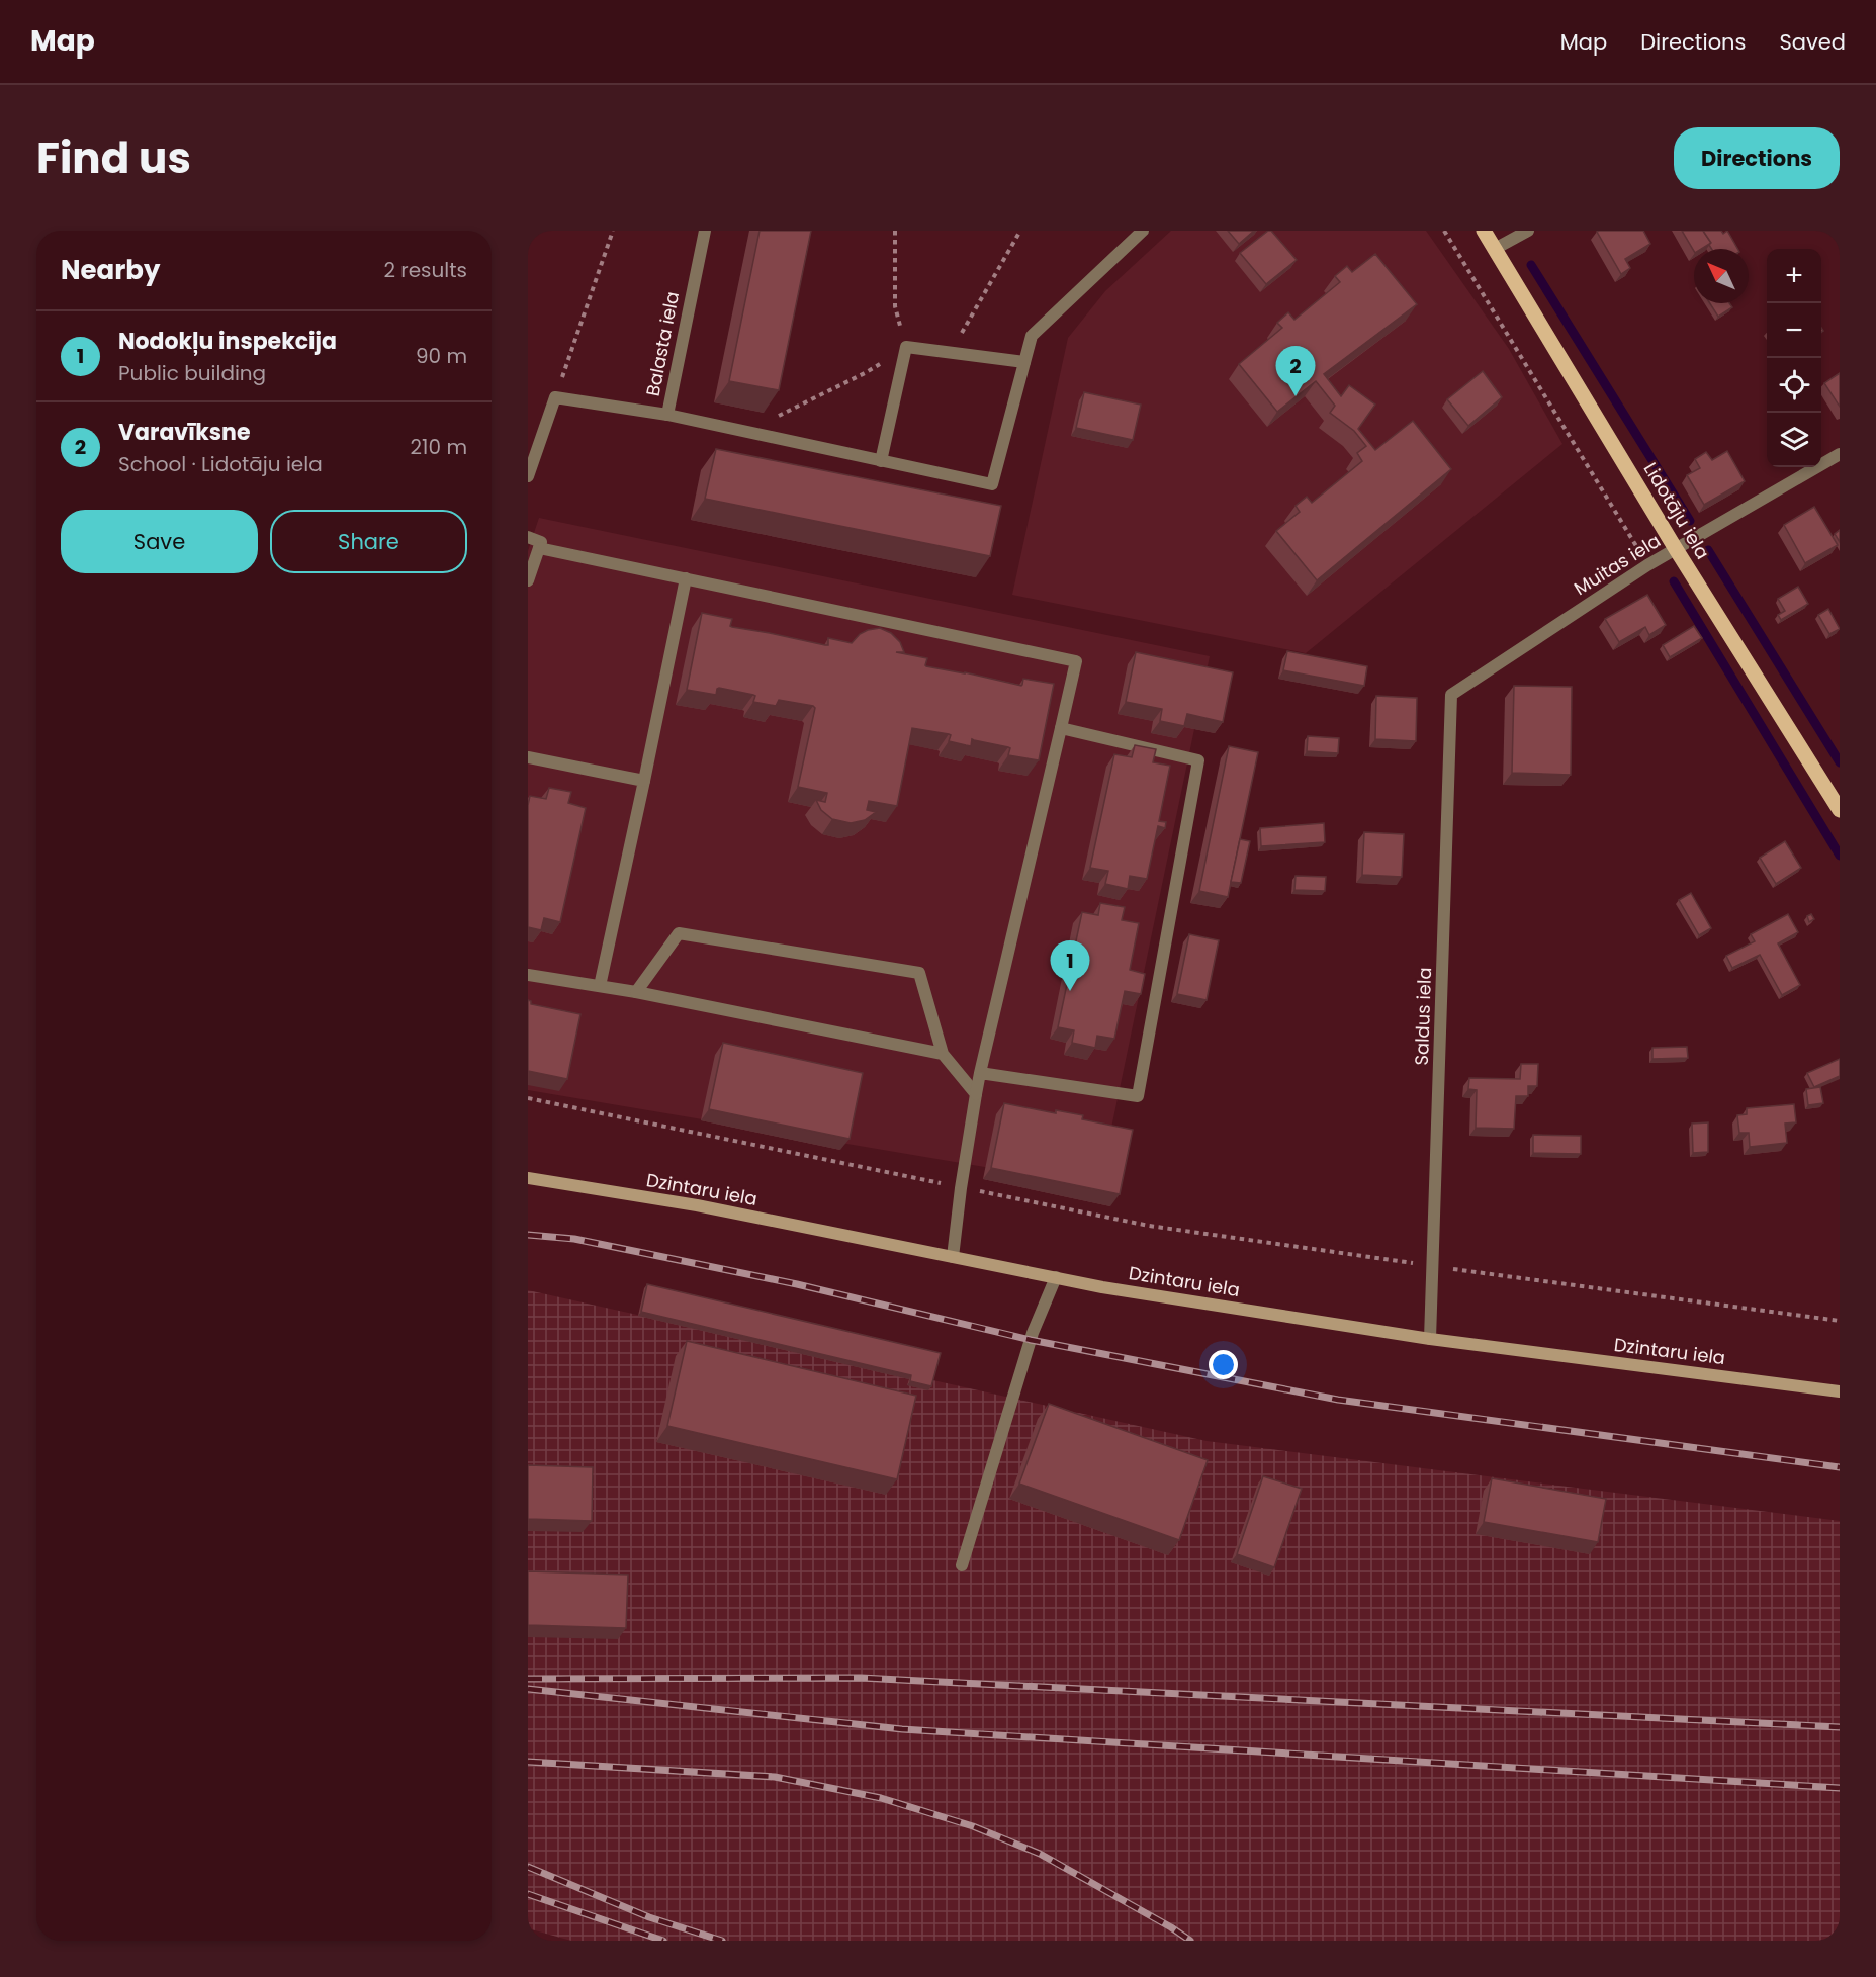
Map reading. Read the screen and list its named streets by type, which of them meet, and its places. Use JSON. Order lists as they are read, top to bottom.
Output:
{
  "streets": {
    "main road": ["Lidotāju iela"],
    "street": [
      "Balasta iela",
      "Muitas iela",
      "Saldus iela",
      "Dzintaru iela"
    ]
  },
  "crossings": [
    ["Lidotāju iela", "Muitas iela"],
    ["Muitas iela", "Saldus iela"],
    ["Saldus iela", "Dzintaru iela"]
  ],
  "north": "top left",
  "page": {
    "header": "Map",
    "nav": ["Map", "Directions", "Saved"],
    "title": "Find us",
    "buttons": [
      "Directions",
      ["Save", "Share"]
    ],
    "heading": ["Nearby", "2 results"],
    "map_buttons": ["+", "−"],
    "list": [
      {
        "mark": "1",
        "name": "Nodokļu inspekcija",
        "note": "Public building",
        "value": "90 m"
      },
      {
        "mark": "2",
        "name": "Varavīksne",
        "note": "School · Lidotāju iela",
        "value": "210 m"
      }
    ],
    "pins": ["2", "1"]
  }
}
